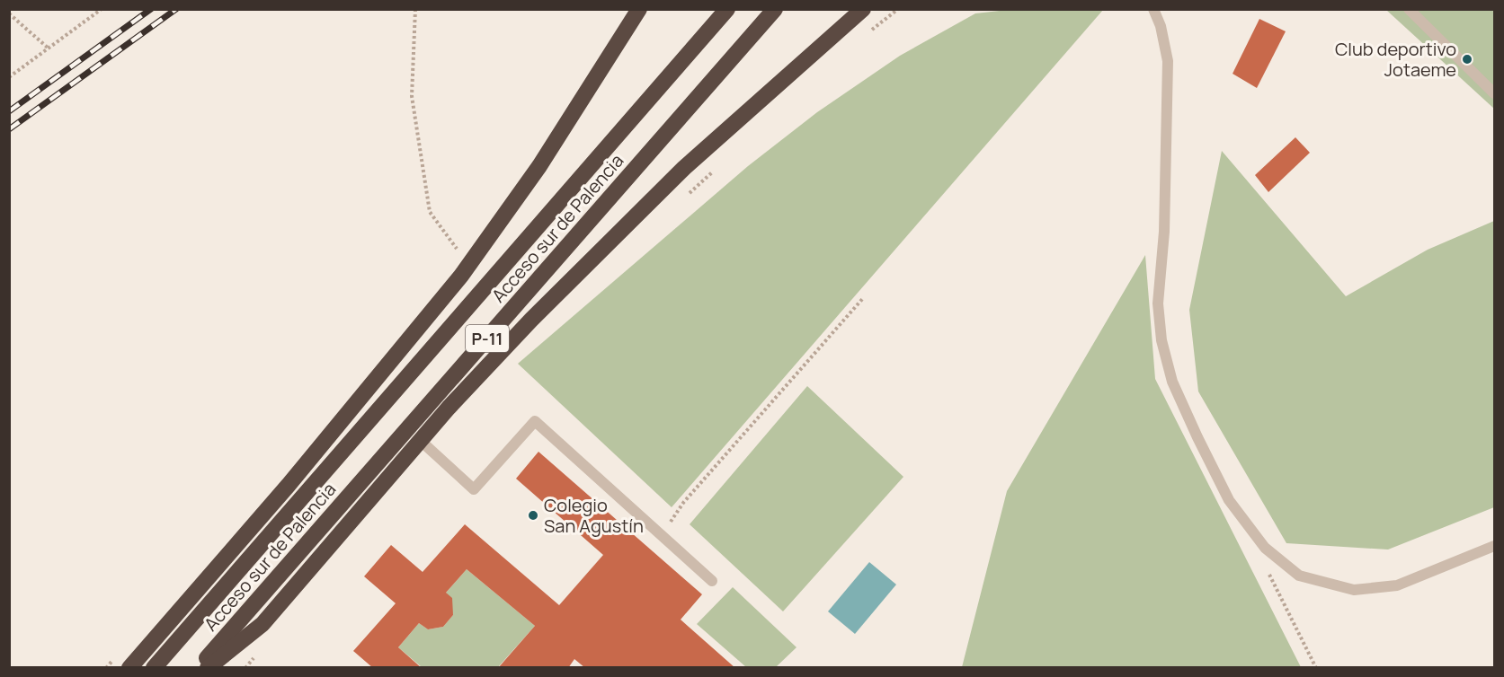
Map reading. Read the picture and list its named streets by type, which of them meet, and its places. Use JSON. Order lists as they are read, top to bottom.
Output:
{
  "streets": {
    "highway": ["Acceso sur de Palencia", "P-11"]
  },
  "places": ["Club deportivo Jotaeme", "Colegio San Agustín"]
}
